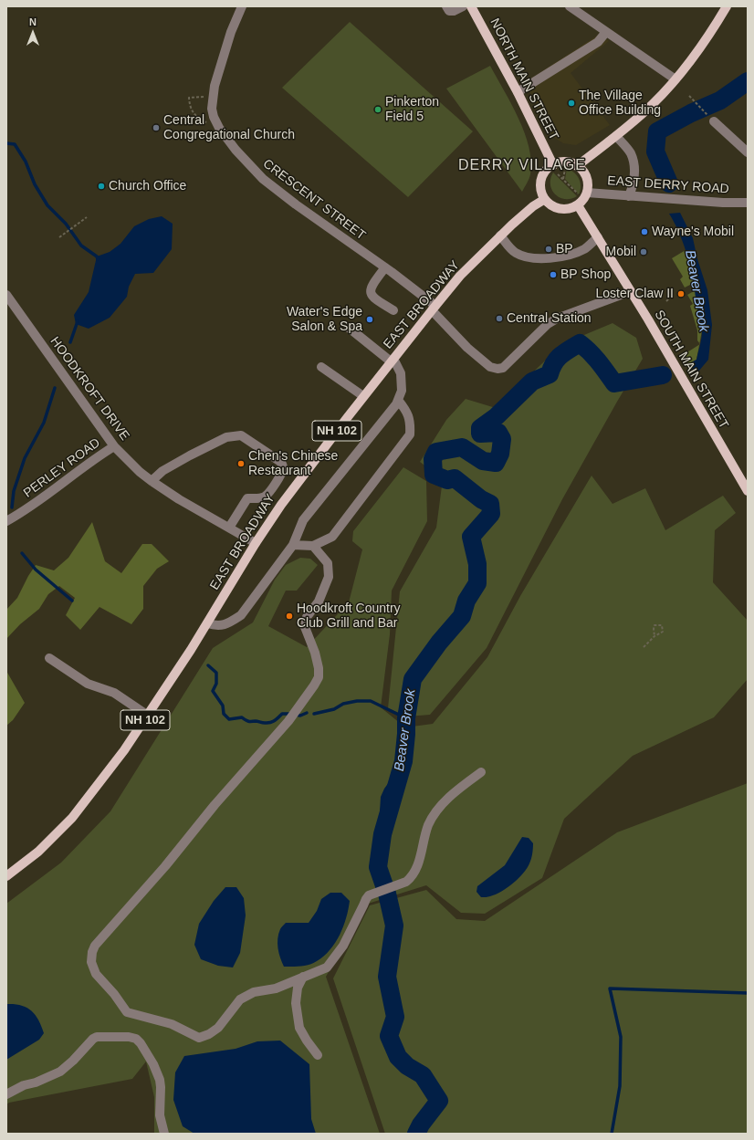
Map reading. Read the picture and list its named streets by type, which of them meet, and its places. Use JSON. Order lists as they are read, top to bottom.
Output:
{
  "streets": {
    "main road": [
      "NORTH MAIN STREET",
      "EAST BROADWAY",
      "SOUTH MAIN STREET",
      "NH 102"
    ],
    "street": [
      "EAST DERRY ROAD",
      "CRESCENT STREET",
      "HOODKROFT DRIVE",
      "PERLEY ROAD"
    ]
  },
  "crossings": [
    ["CRESCENT STREET", "EAST BROADWAY"],
    ["CRESCENT STREET", "SOUTH MAIN STREET"],
    ["EAST BROADWAY", "HOODKROFT DRIVE"],
    ["HOODKROFT DRIVE", "PERLEY ROAD"]
  ],
  "districts": ["DERRY VILLAGE"],
  "water": ["Beaver Brook"],
  "places": [
    "The Village Office Building",
    "Pinkerton Field 5",
    "Central Congregational Church",
    "Church Office",
    "Wayne's Mobil",
    "BP",
    "Mobil",
    "BP Shop",
    "Loster Claw II",
    "Central Station",
    "Water's Edge Salon & Spa",
    "Chen's Chinese Restaurant",
    "Hoodkroft Country Club Grill and Bar"
  ],
  "north": "top"
}
